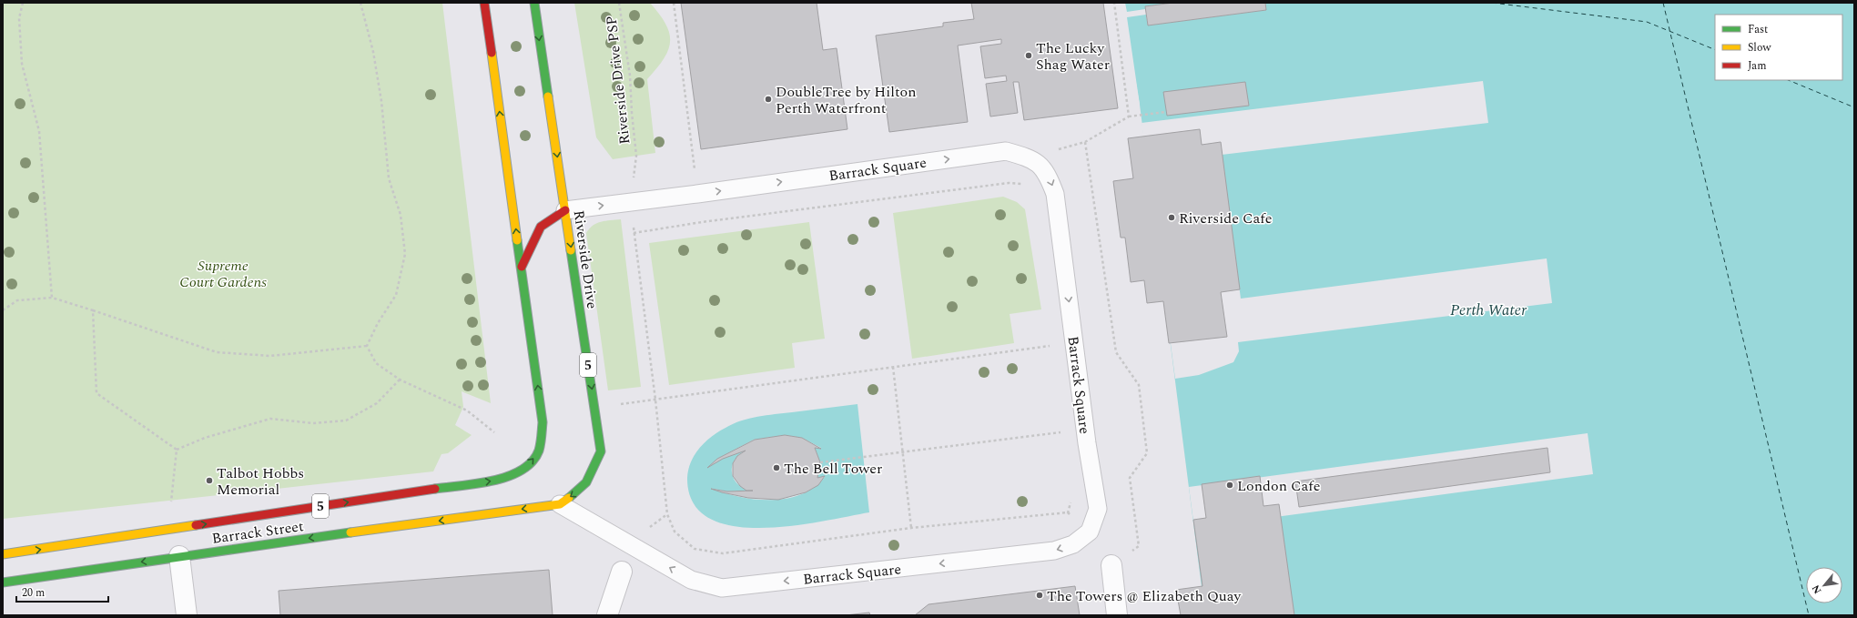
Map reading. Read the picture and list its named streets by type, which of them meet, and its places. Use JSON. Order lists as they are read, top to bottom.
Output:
{
  "streets": {
    "main road": ["Riverside Drive", "5", "Barrack Street"],
    "lane": ["Barrack Square"],
    "path": ["Riverside Drive PSP"]
  },
  "crossings": [
    ["Riverside Drive PSP", "Barrack Square"],
    ["Barrack Square", "Riverside Drive"],
    ["Barrack Square", "Barrack Street"],
    ["Riverside Drive", "Barrack Street"],
    ["5", "Barrack Street"]
  ],
  "water": ["Perth Water"],
  "parks": ["Supreme Court Gardens"],
  "places": [
    "The Lucky Shag Water",
    "DoubleTree by Hilton Perth Waterfront",
    "Riverside Cafe",
    "The Bell Tower",
    "Talbot Hobbs Memorial",
    "London Cafe",
    "The Towers @ Elizabeth Quay"
  ],
  "legend": ["Fast", "Slow", "Jam"],
  "scale_bar": "20 m",
  "north": "bottom left"
}
